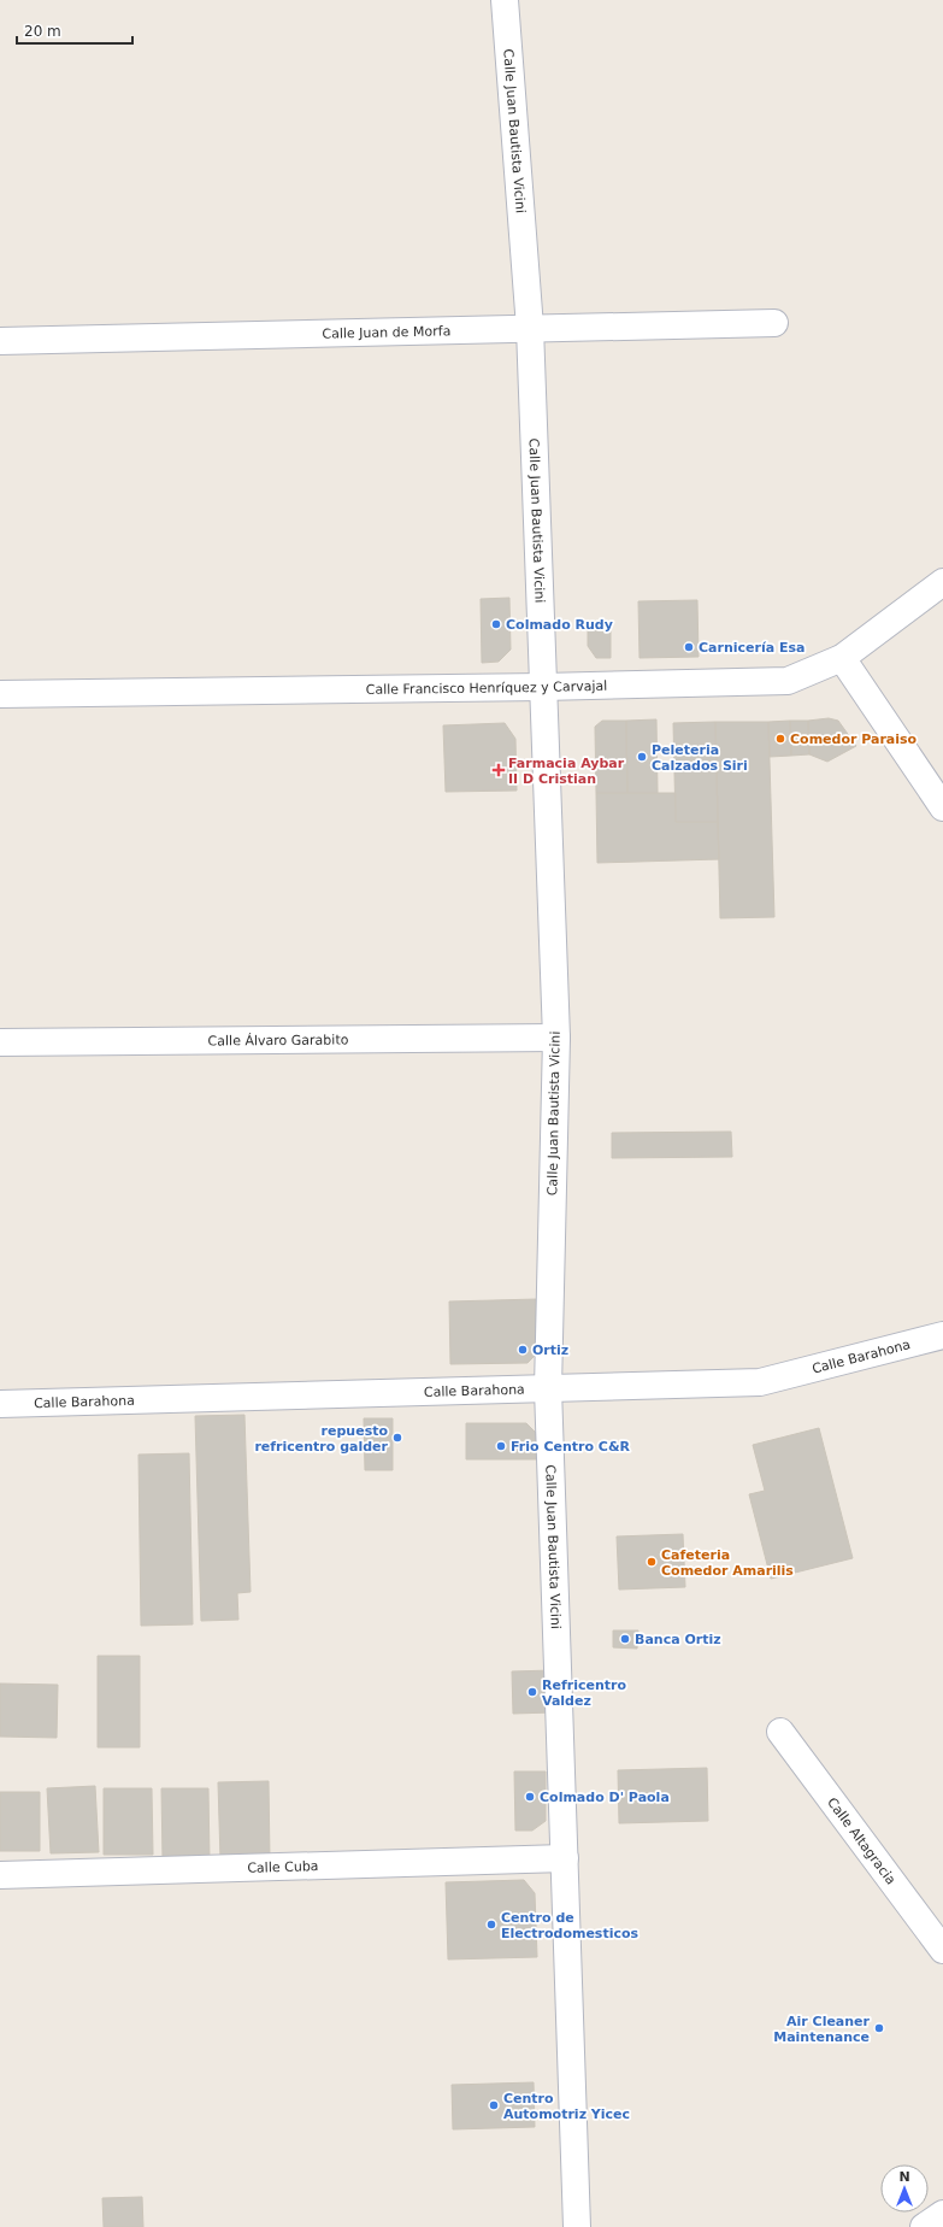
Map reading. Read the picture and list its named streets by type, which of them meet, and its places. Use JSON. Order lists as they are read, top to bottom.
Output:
{
  "streets": {
    "street": [
      "Calle Juan Bautista Vicini",
      "Calle Juan de Morfa",
      "Calle Francisco Henríquez y Carvajal",
      "Calle Álvaro Garabito",
      "Calle Barahona",
      "Calle Altagracia",
      "Calle Cuba"
    ]
  },
  "crossings": [
    ["Calle Juan Bautista Vicini", "Calle Juan de Morfa"],
    ["Calle Juan Bautista Vicini", "Calle Francisco Henríquez y Carvajal"],
    ["Calle Juan Bautista Vicini", "Calle Álvaro Garabito"],
    ["Calle Juan Bautista Vicini", "Calle Barahona"],
    ["Calle Juan Bautista Vicini", "Calle Cuba"]
  ],
  "places": {
    "other": [
      "Colmado Rudy",
      "Carnicería Esa",
      "Comedor Paraiso",
      "Peleteria Calzados Siri",
      "Ortiz",
      "repuesto refricentro galder",
      "Frio Centro C&R",
      "Cafeteria Comedor Amarilis",
      "Banca Ortiz",
      "Refricentro Valdez",
      "Colmado D' Paola",
      "Centro de Electrodomesticos",
      "Air Cleaner Maintenance",
      "Centro Automotriz Yicec"
    ],
    "health": ["Farmacia Aybar II D Cristian"]
  },
  "scale_bar": "20 m",
  "north": "top"
}
